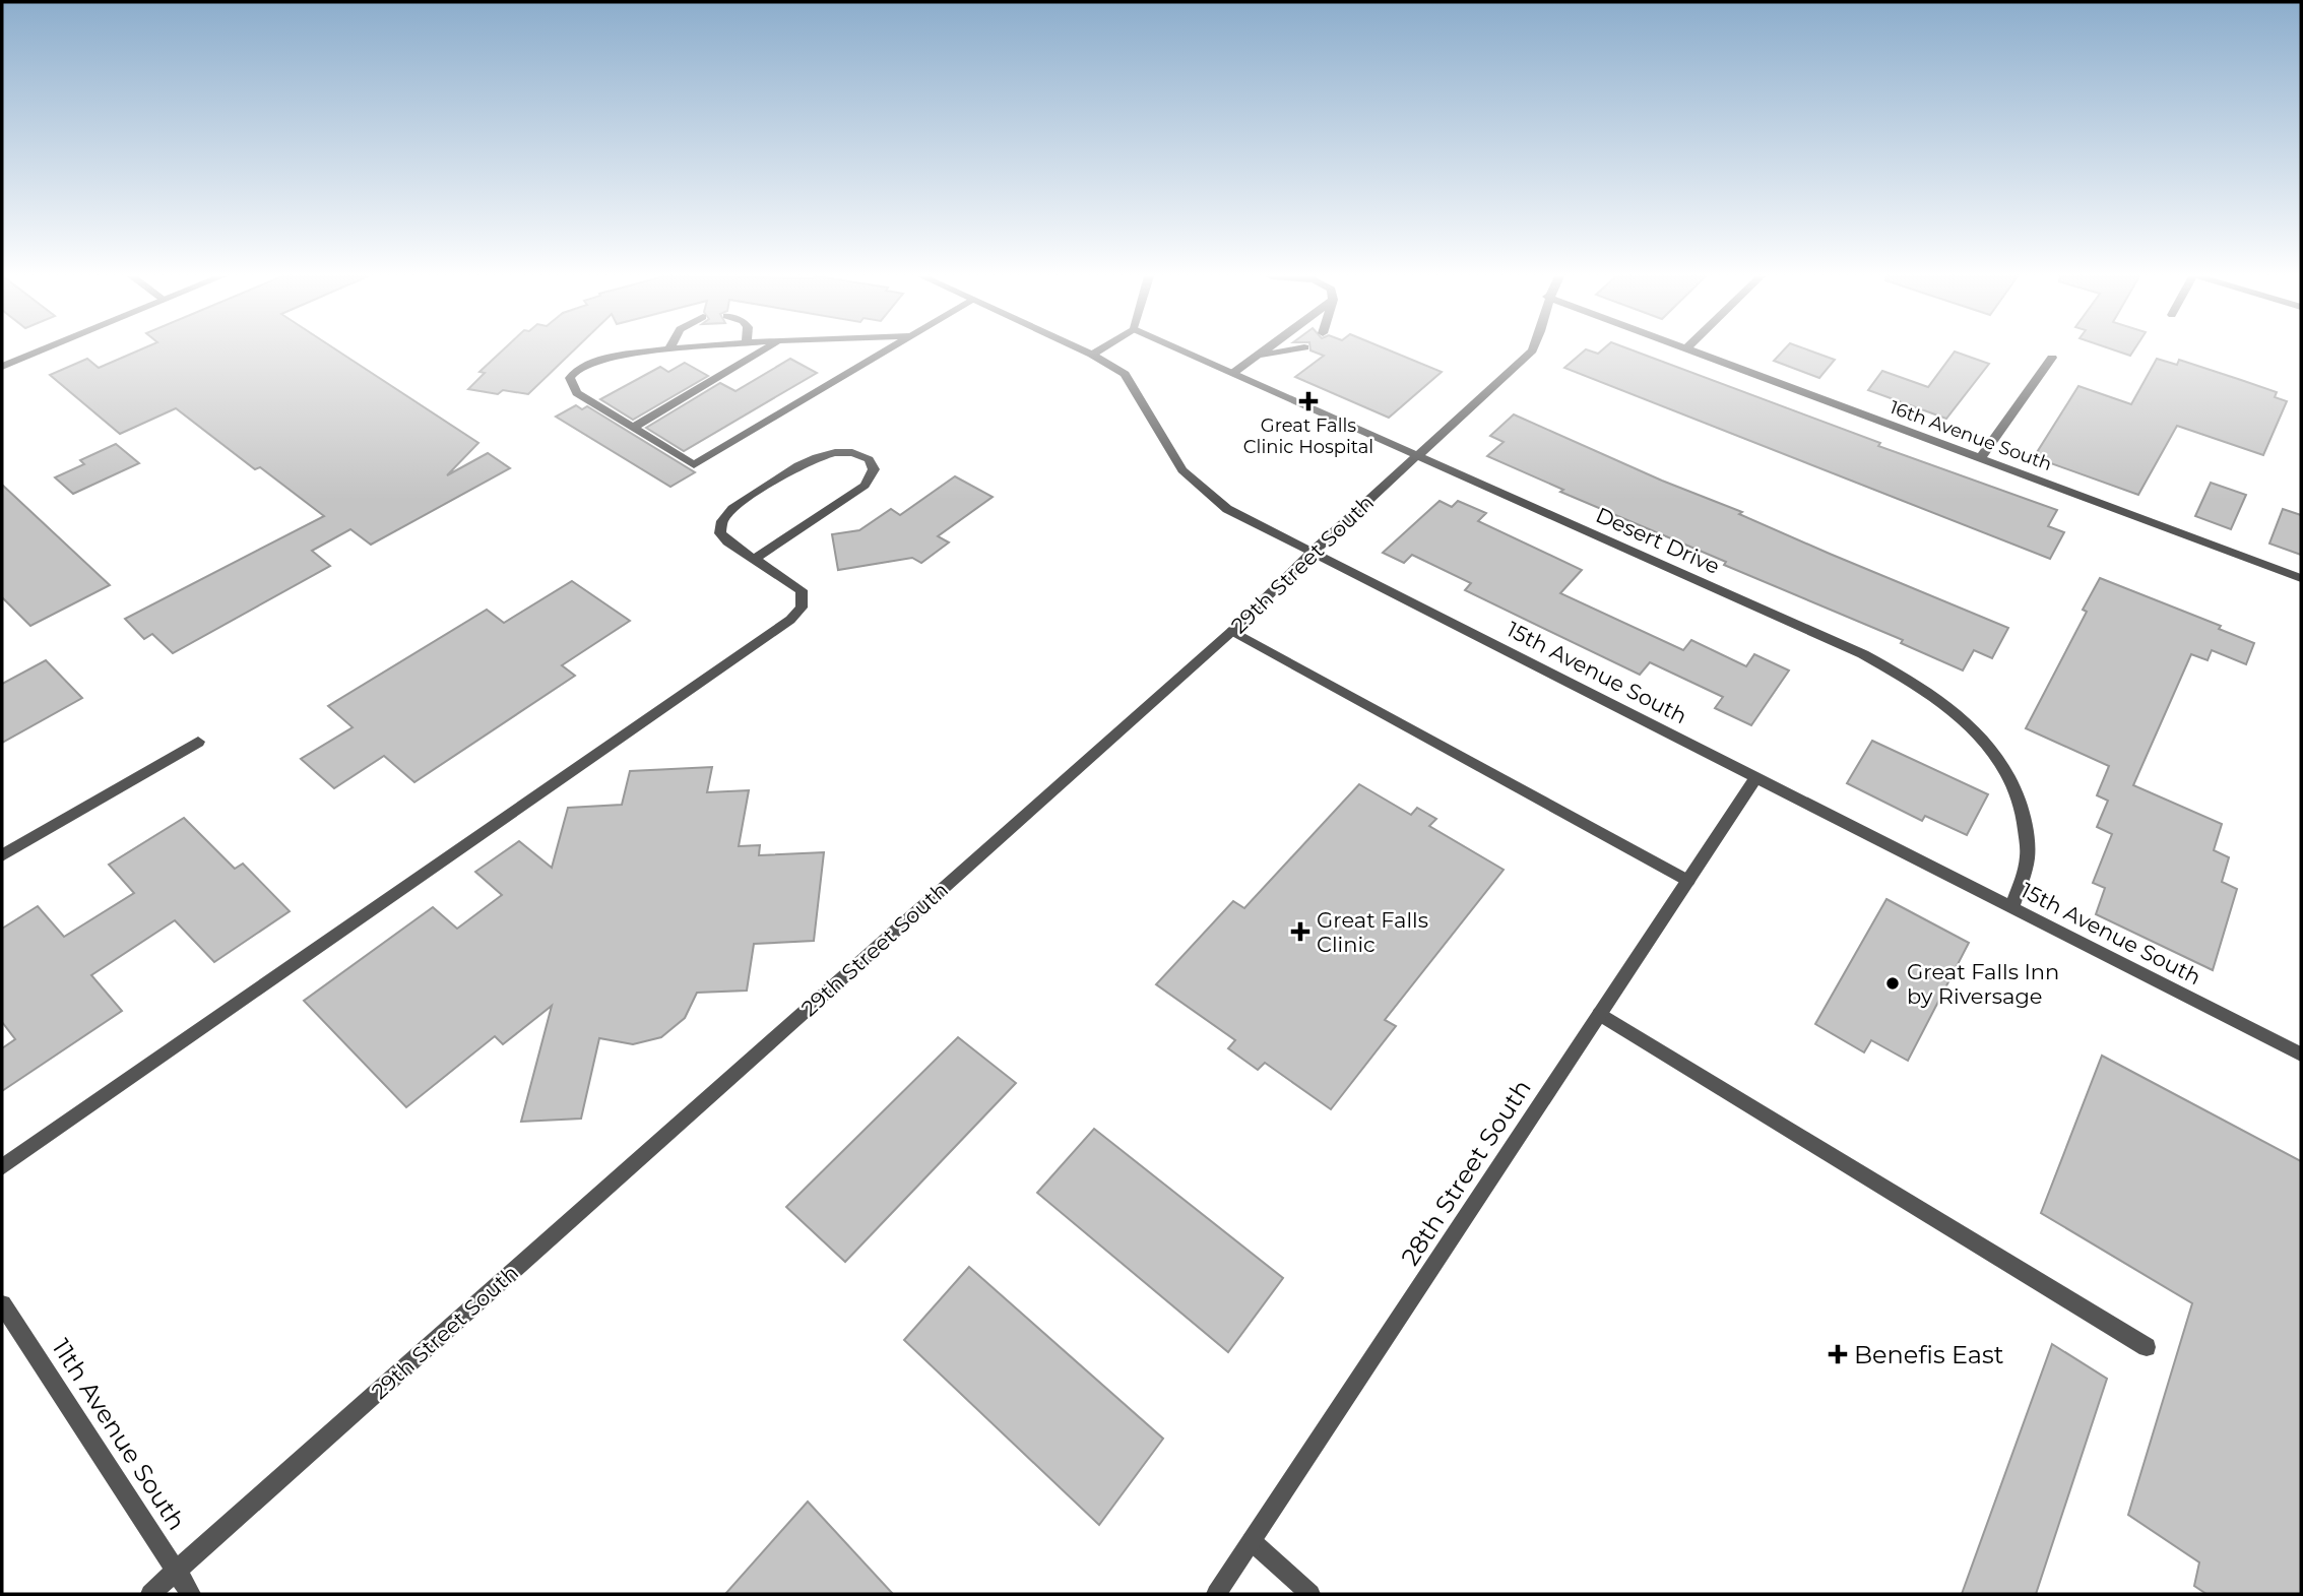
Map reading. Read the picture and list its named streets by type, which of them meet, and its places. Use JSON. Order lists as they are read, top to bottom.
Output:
{
  "streets": {
    "street": [
      "16th Avenue South",
      "Desert Drive",
      "29th Street South",
      "15th Avenue South",
      "28th Street South",
      "11th Avenue South"
    ]
  },
  "crossings": [
    ["Desert Drive", "29th Street South"],
    ["Desert Drive", "15th Avenue South"],
    ["29th Street South", "15th Avenue South"],
    ["29th Street South", "11th Avenue South"],
    ["15th Avenue South", "28th Street South"]
  ],
  "places": {
    "health": ["Great Falls Clinic Hospital", "Great Falls Clinic", "Benefis East"],
    "other": ["Great Falls Inn by Riversage"]
  }
}
